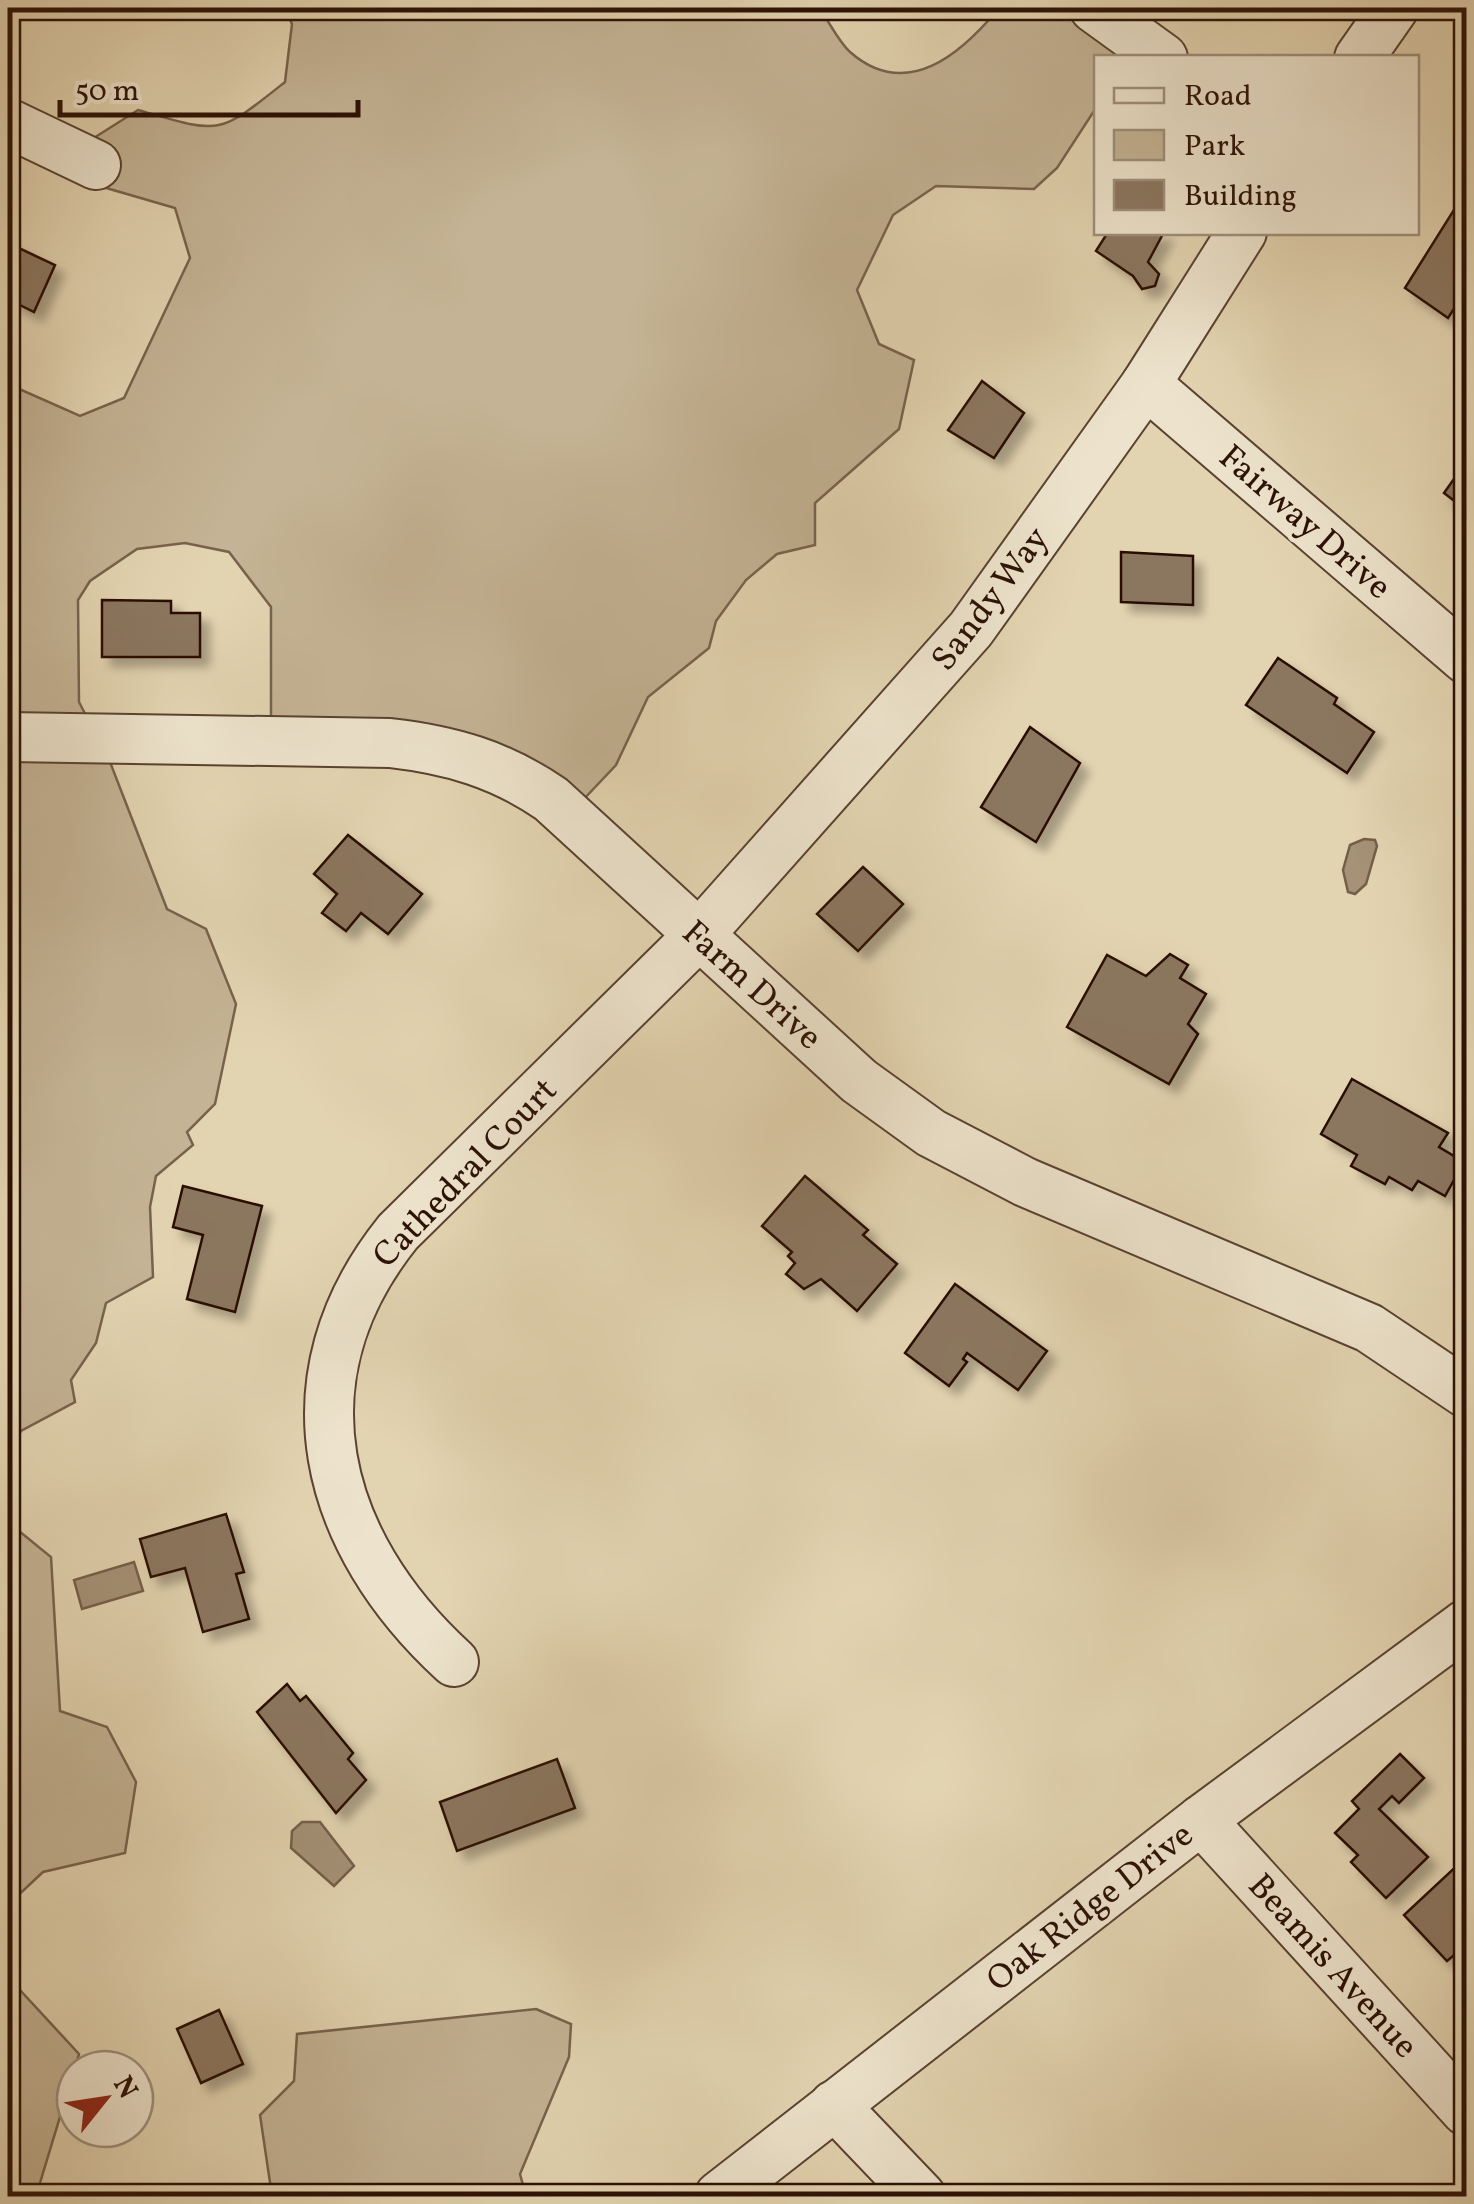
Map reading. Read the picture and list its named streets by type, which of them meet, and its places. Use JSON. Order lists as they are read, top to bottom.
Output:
{
  "streets": {
    "street": [
      "Fairway Drive",
      "Sandy Way",
      "Farm Drive",
      "Cathedral Court",
      "Oak Ridge Drive",
      "Beamis Avenue"
    ]
  },
  "crossings": [
    ["Fairway Drive", "Sandy Way"],
    ["Sandy Way", "Farm Drive"],
    ["Sandy Way", "Cathedral Court"],
    ["Farm Drive", "Cathedral Court"],
    ["Oak Ridge Drive", "Beamis Avenue"]
  ],
  "legend": ["Road", "Park", "Building"],
  "scale_bar": "50 m",
  "north": "top right"
}
